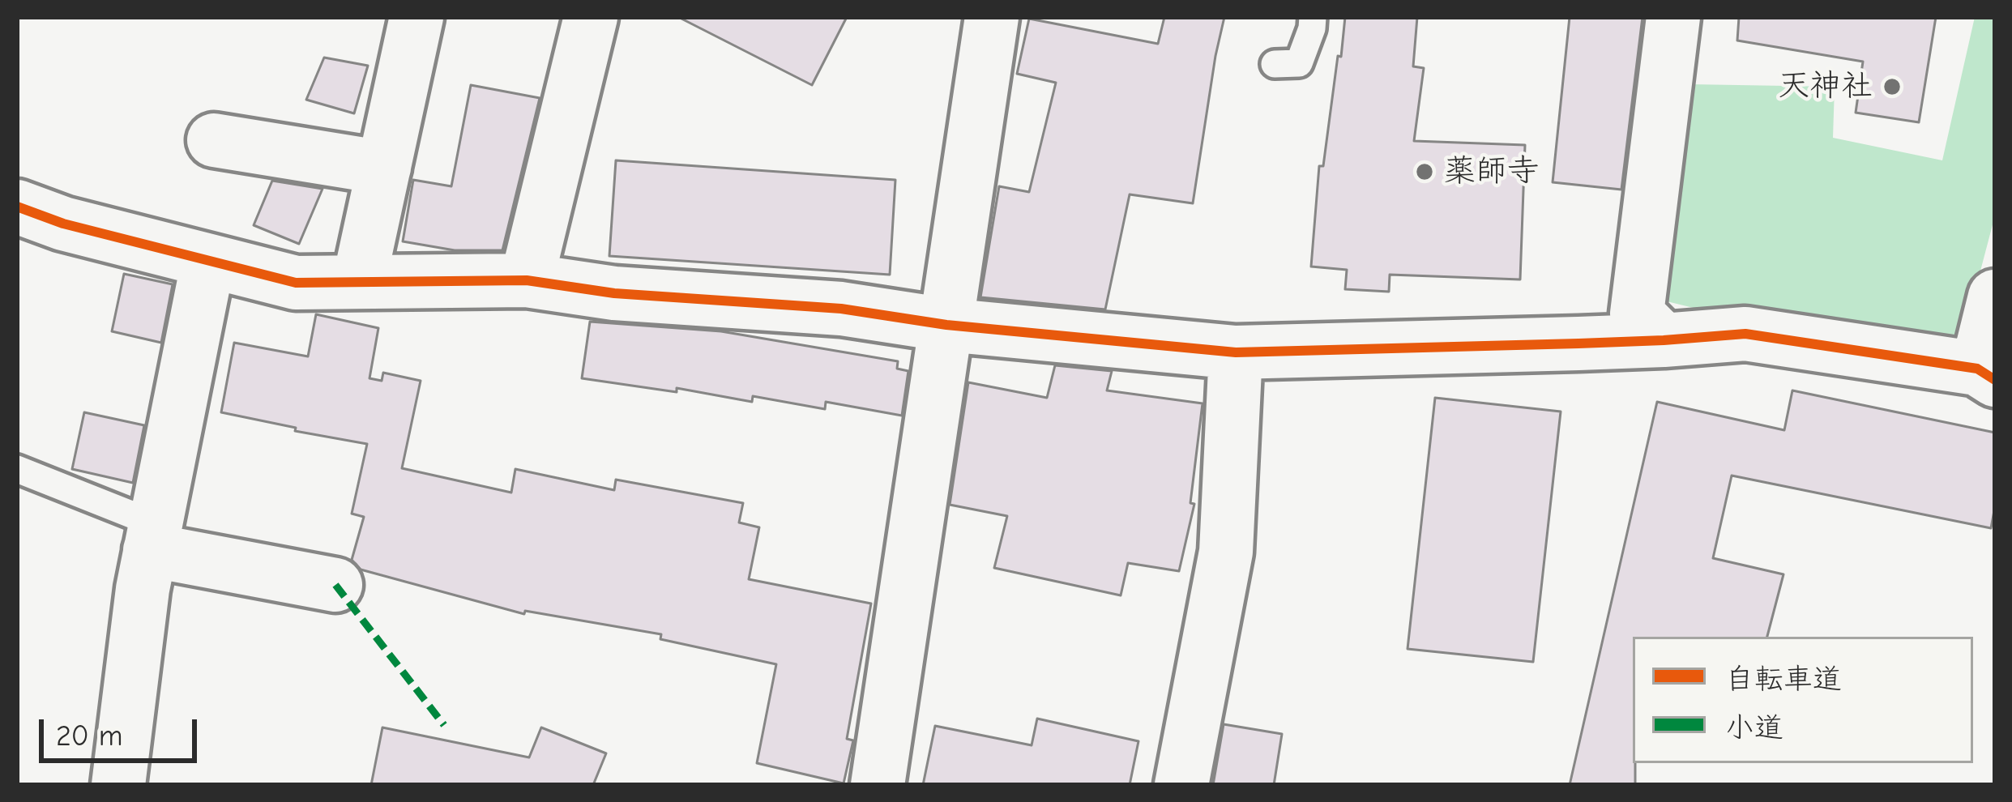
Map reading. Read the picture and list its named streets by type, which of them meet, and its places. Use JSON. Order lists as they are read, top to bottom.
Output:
{
  "places": ["天神社", "薬師寺"],
  "legend": ["自転車道", "小道"],
  "scale_bar": "20 m"
}
